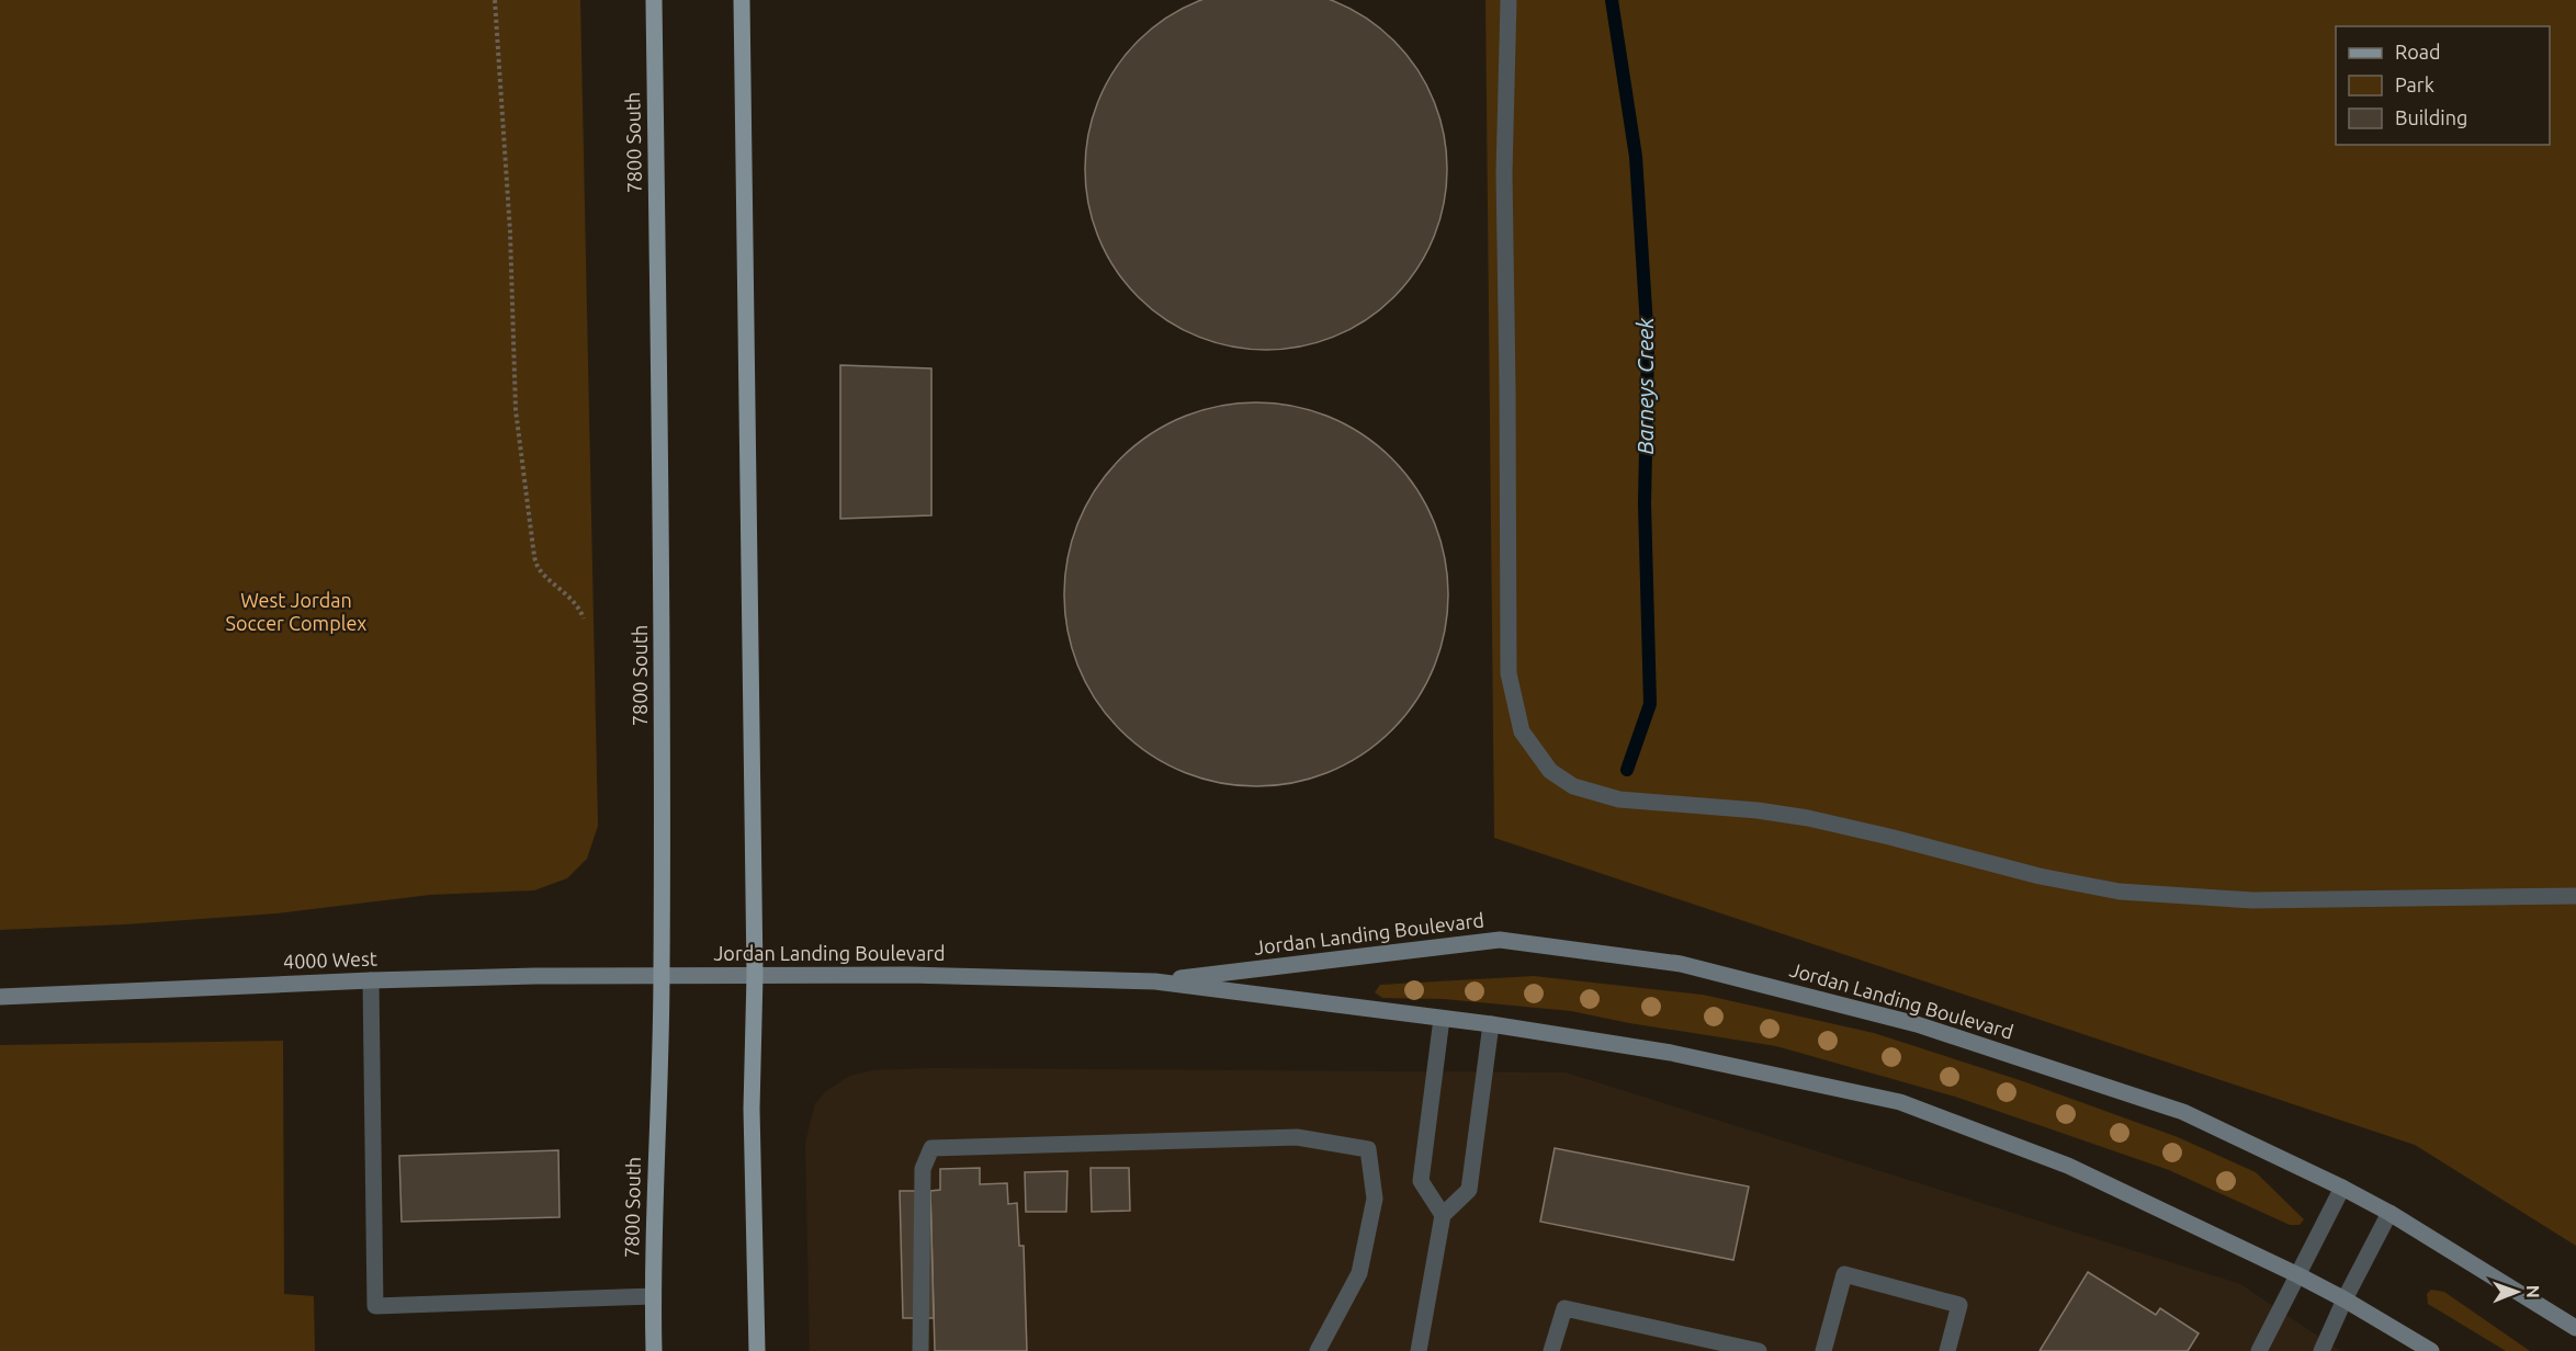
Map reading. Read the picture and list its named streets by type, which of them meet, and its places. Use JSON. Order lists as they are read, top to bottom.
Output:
{
  "streets": {
    "main road": ["7800 South", "Jordan Landing Boulevard", "4000 West"]
  },
  "crossings": [
    ["7800 South", "Jordan Landing Boulevard"],
    ["7800 South", "4000 West"],
    ["Jordan Landing Boulevard", "4000 West"]
  ],
  "water": ["Barneys Creek"],
  "parks": ["West Jordan Soccer Complex"],
  "legend": ["Road", "Park", "Building"],
  "north": "right"
}
